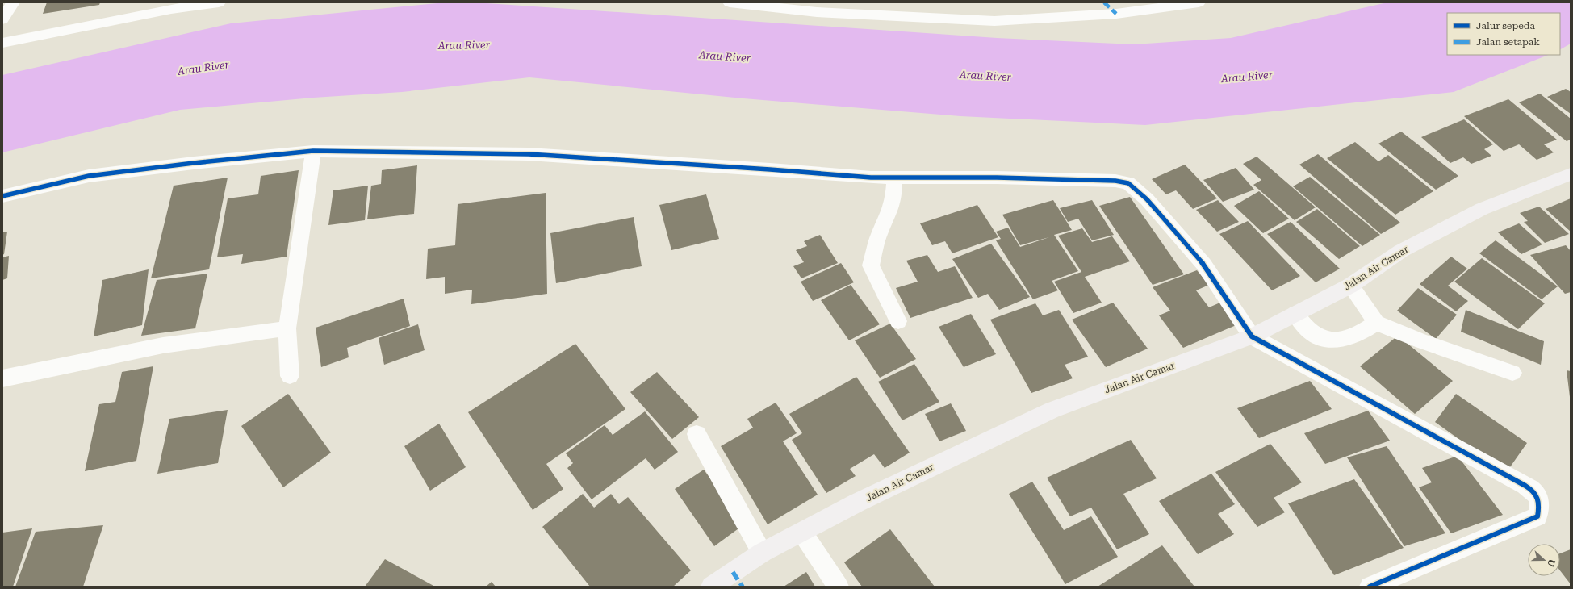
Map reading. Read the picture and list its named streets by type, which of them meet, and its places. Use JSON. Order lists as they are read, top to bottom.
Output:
{
  "streets": {
    "main road": ["Jalan Air Camar"]
  },
  "water": ["Arau River"],
  "legend": ["Jalur sepeda", "Jalan setapak"],
  "north": "right"
}
